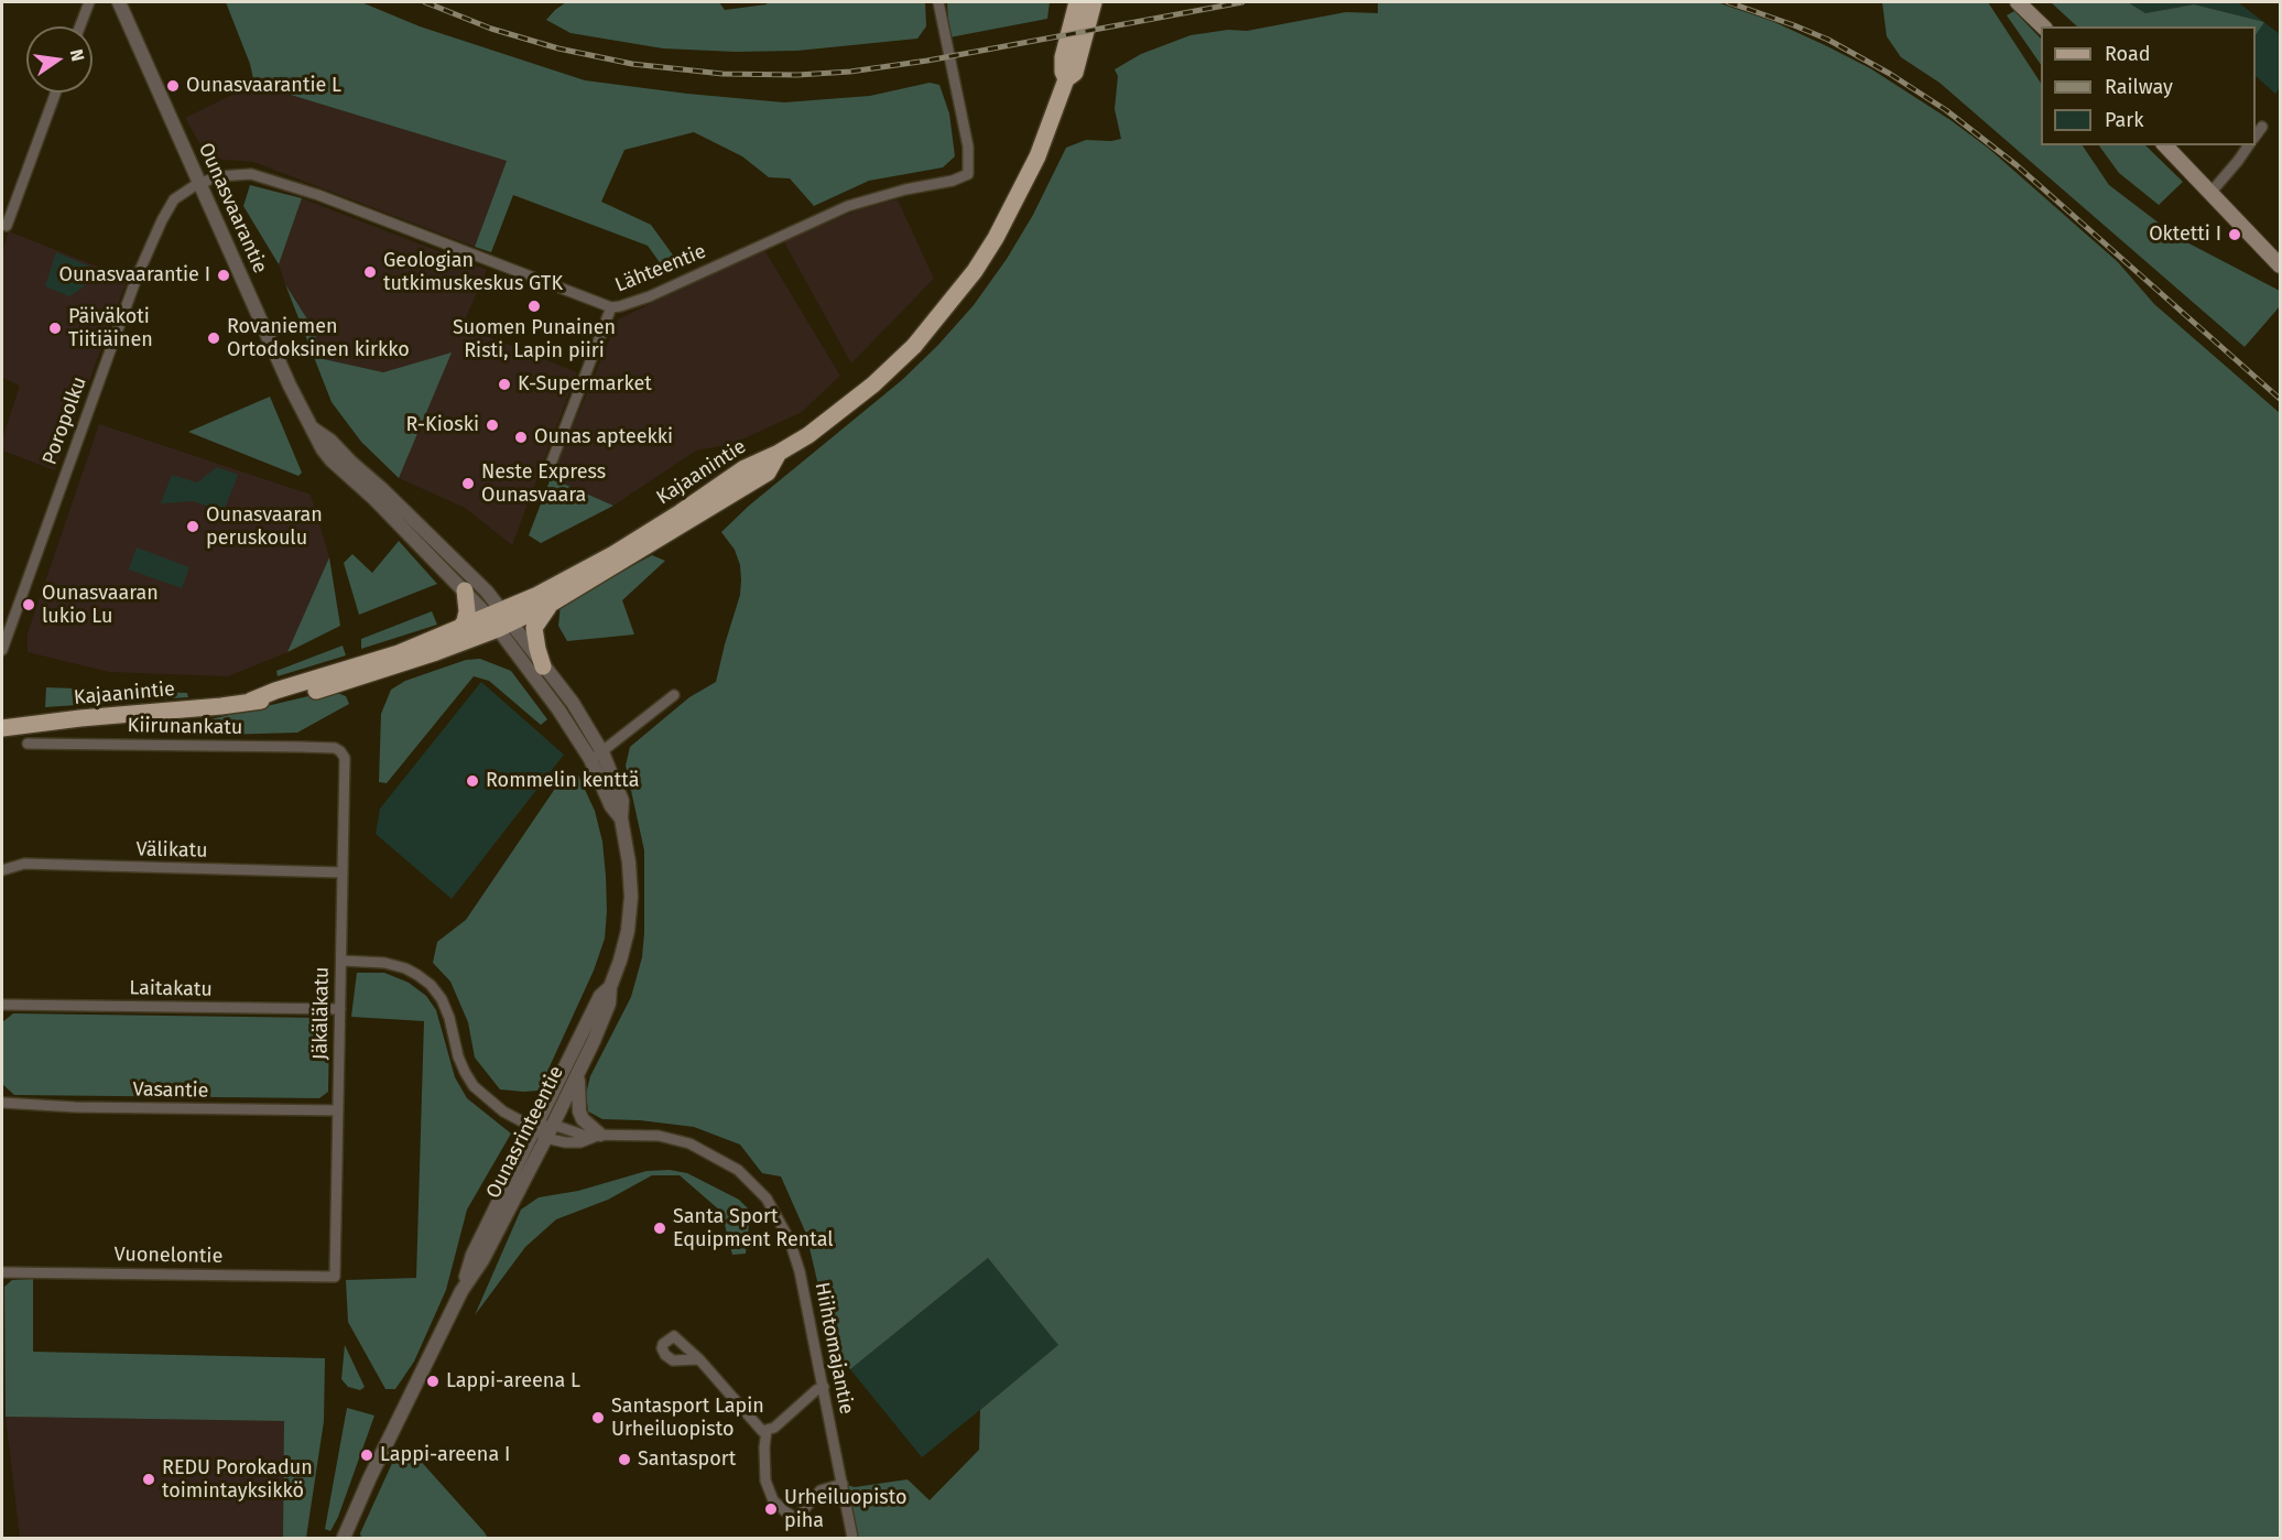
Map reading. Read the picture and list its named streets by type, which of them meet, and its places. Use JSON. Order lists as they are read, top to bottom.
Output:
{
  "streets": {
    "main road": ["Kajaanintie"],
    "street": [
      "Ounasvaarantie",
      "Lähteentie",
      "Poropolku",
      "Kiirunankatu",
      "Välikatu",
      "Laitakatu",
      "Jäkäläkatu",
      "Vasantie",
      "Ounasrinteentie",
      "Vuonelontie",
      "Hiihtomajantie"
    ]
  },
  "crossings": [
    ["Ounasvaarantie", "Lähteentie"],
    ["Ounasvaarantie", "Poropolku"],
    ["Ounasvaarantie", "Kajaanintie"],
    ["Ounasvaarantie", "Ounasrinteentie"],
    ["Lähteentie", "Poropolku"],
    ["Kajaanintie", "Ounasrinteentie"],
    ["Kiirunankatu", "Jäkäläkatu"],
    ["Välikatu", "Jäkäläkatu"],
    ["Laitakatu", "Jäkäläkatu"],
    ["Jäkäläkatu", "Vasantie"],
    ["Jäkäläkatu", "Vuonelontie"],
    ["Ounasrinteentie", "Hiihtomajantie"]
  ],
  "places": [
    "Ounasvaarantie L",
    "Oktetti I",
    "Geologian tutkimuskeskus GTK",
    "Ounasvaarantie I",
    "Suomen Punainen Risti, Lapin piiri",
    "Päiväkoti Tiitiäinen",
    "Rovaniemen Ortodoksinen kirkko",
    "K-Supermarket",
    "R-Kioski",
    "Ounas apteekki",
    "Neste Express Ounasvaara",
    "Ounasvaaran peruskoulu",
    "Ounasvaaran lukio Lu",
    "Rommelin kenttä",
    "Santa Sport Equipment Rental",
    "Lappi-areena L",
    "Santasport Lapin Urheiluopisto",
    "Lappi-areena I",
    "Santasport",
    "REDU Porokadun toimintayksikkö",
    "Urheiluopisto piha"
  ],
  "legend": ["Road", "Railway", "Park"],
  "north": "right"
}
